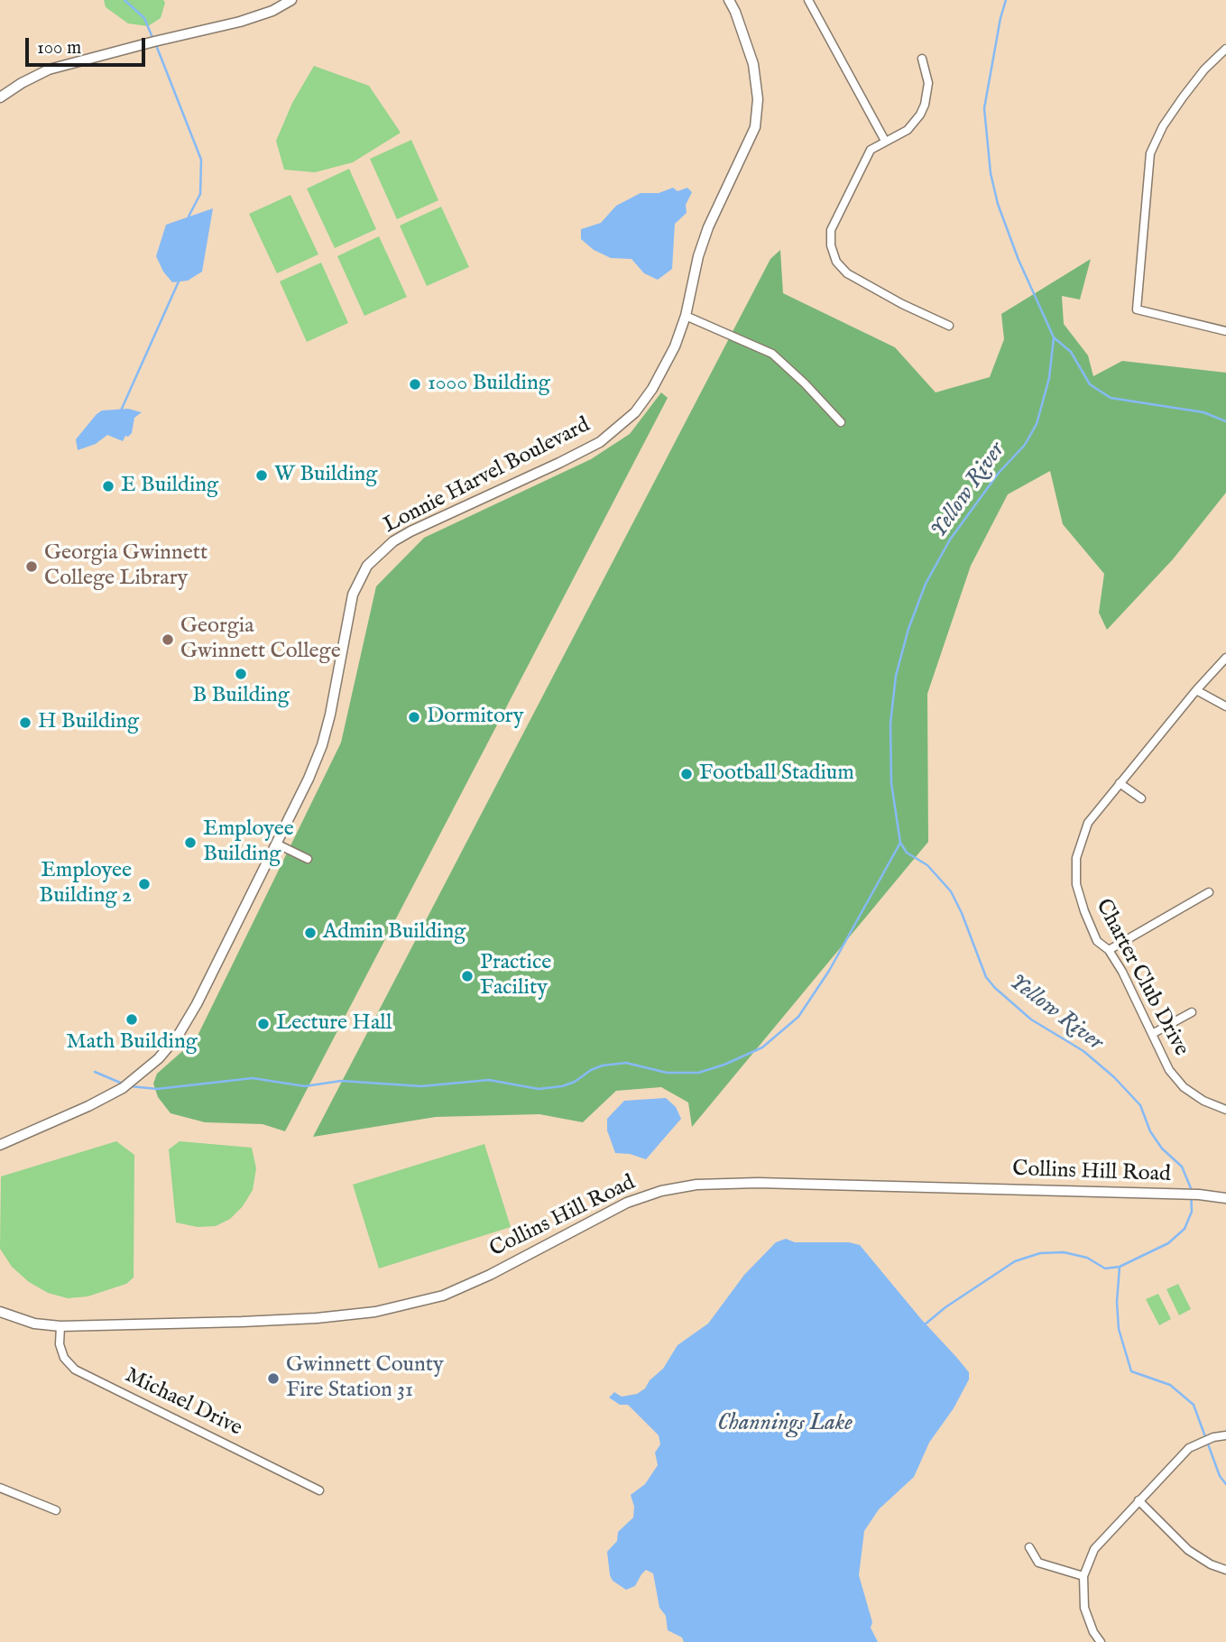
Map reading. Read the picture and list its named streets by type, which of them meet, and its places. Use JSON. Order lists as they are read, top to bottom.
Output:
{
  "streets": {
    "street": [
      "Lonnie Harvel Boulevard",
      "Charter Club Drive",
      "Collins Hill Road",
      "Michael Drive"
    ]
  },
  "crossings": [
    ["Collins Hill Road", "Michael Drive"]
  ],
  "water": ["Yellow River", "Channings Lake"],
  "places": [
    "1000 Building",
    "W Building",
    "E Building",
    "Georgia Gwinnett College Library",
    "Georgia Gwinnett College",
    "B Building",
    "Dormitory",
    "H Building",
    "Football Stadium",
    "Employee Building",
    "Employee Building 2",
    "Admin Building",
    "Practice Facility",
    "Math Building",
    "Lecture Hall",
    "Gwinnett County Fire Station 31"
  ],
  "scale_bar": "100 m"
}
